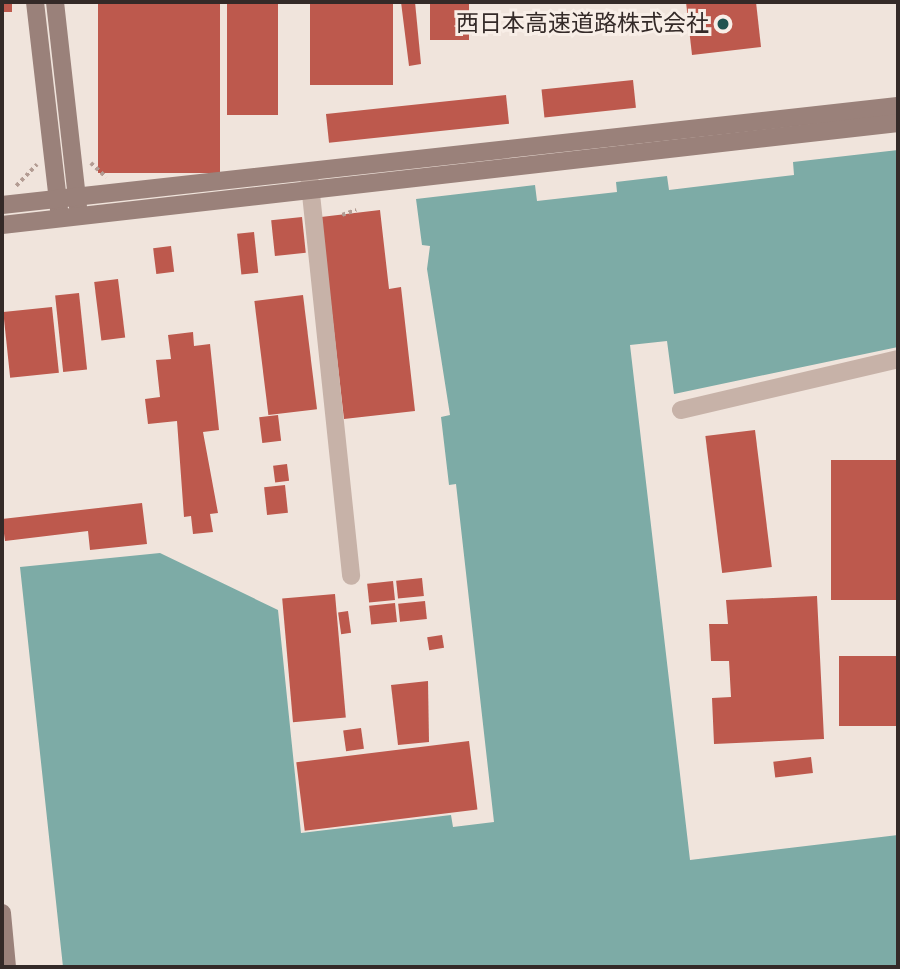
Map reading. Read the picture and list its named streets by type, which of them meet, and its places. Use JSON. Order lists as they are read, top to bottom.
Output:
{
  "places": ["西日本高速道路株式会社"]
}
